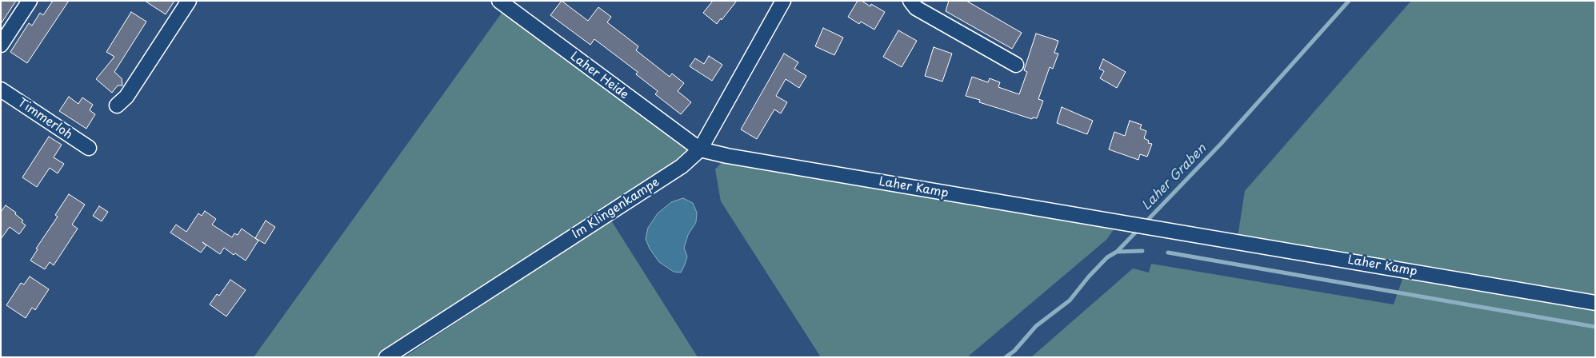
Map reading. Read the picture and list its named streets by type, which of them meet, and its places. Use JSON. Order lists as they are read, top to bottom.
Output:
{
  "streets": {
    "street": [
      "Laher Heide",
      "Timmerloh",
      "Laher Kamp",
      "Im Klingenkampe"
    ]
  },
  "crossings": [
    ["Laher Heide", "Laher Kamp"],
    ["Laher Heide", "Im Klingenkampe"],
    ["Laher Kamp", "Im Klingenkampe"]
  ],
  "water": ["Laher Graben"]
}
